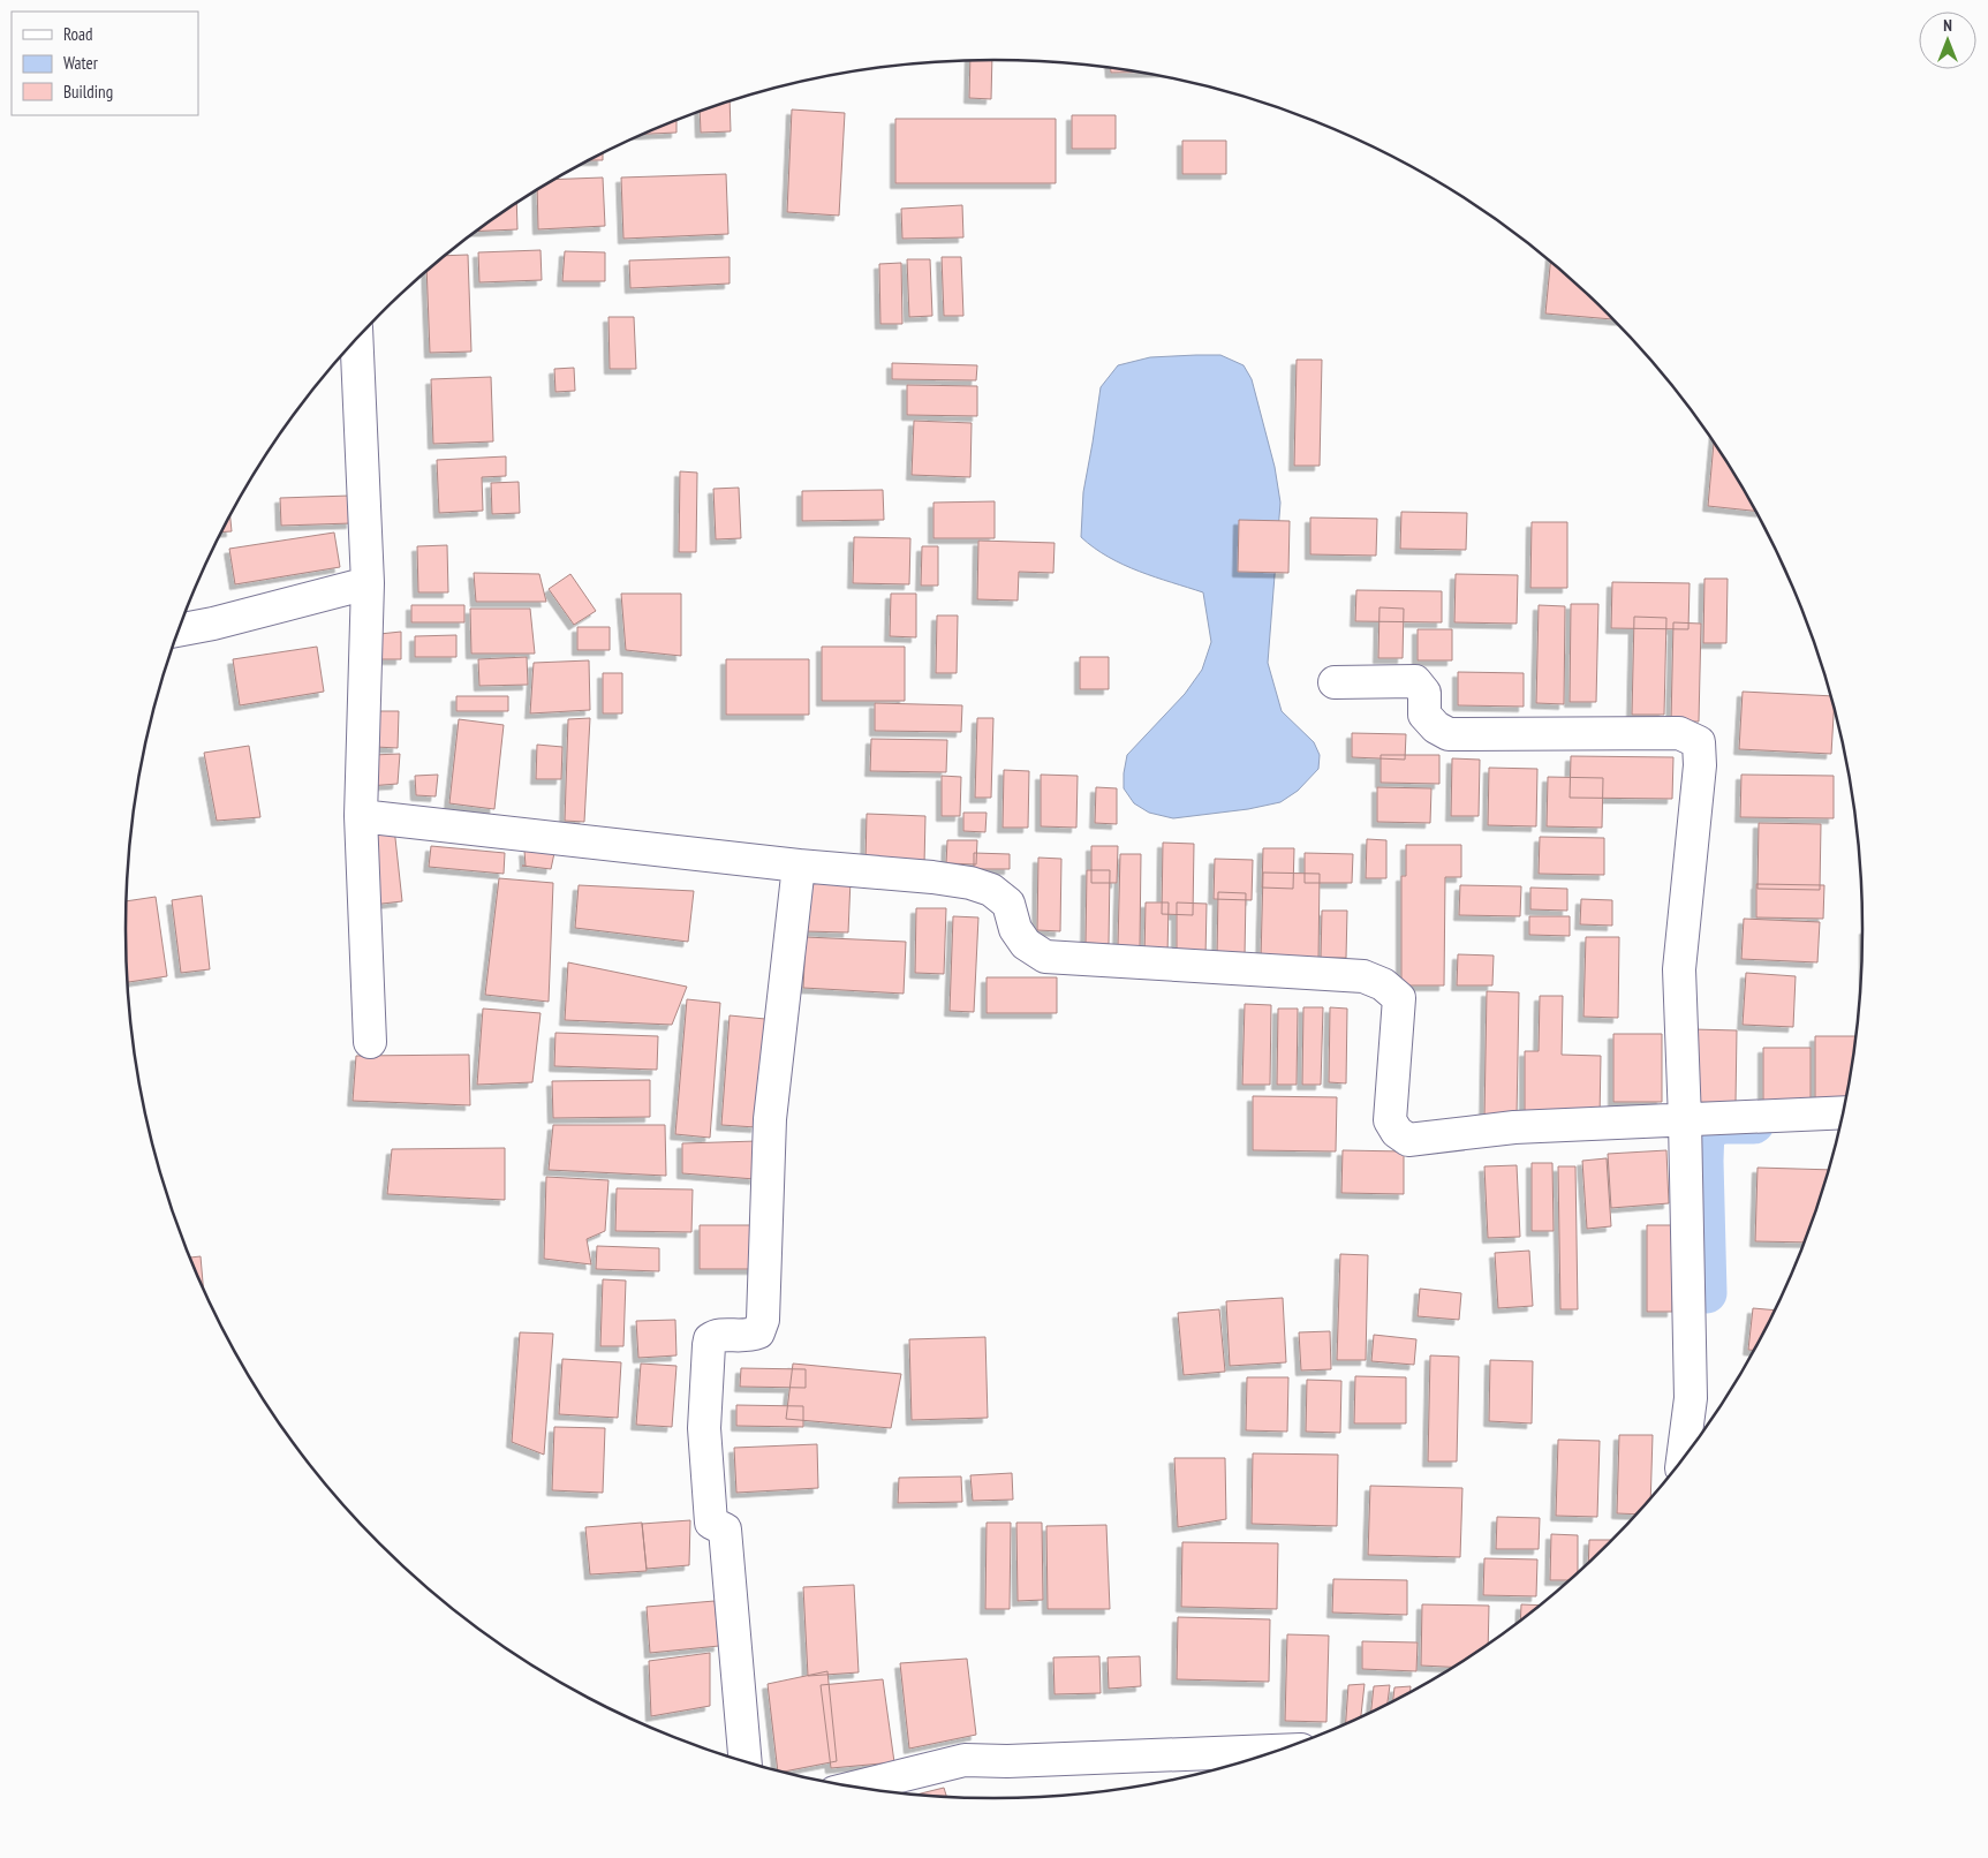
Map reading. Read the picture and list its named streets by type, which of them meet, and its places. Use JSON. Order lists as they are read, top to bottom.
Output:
{
  "legend": ["Road", "Water", "Building"],
  "north": "top"
}
